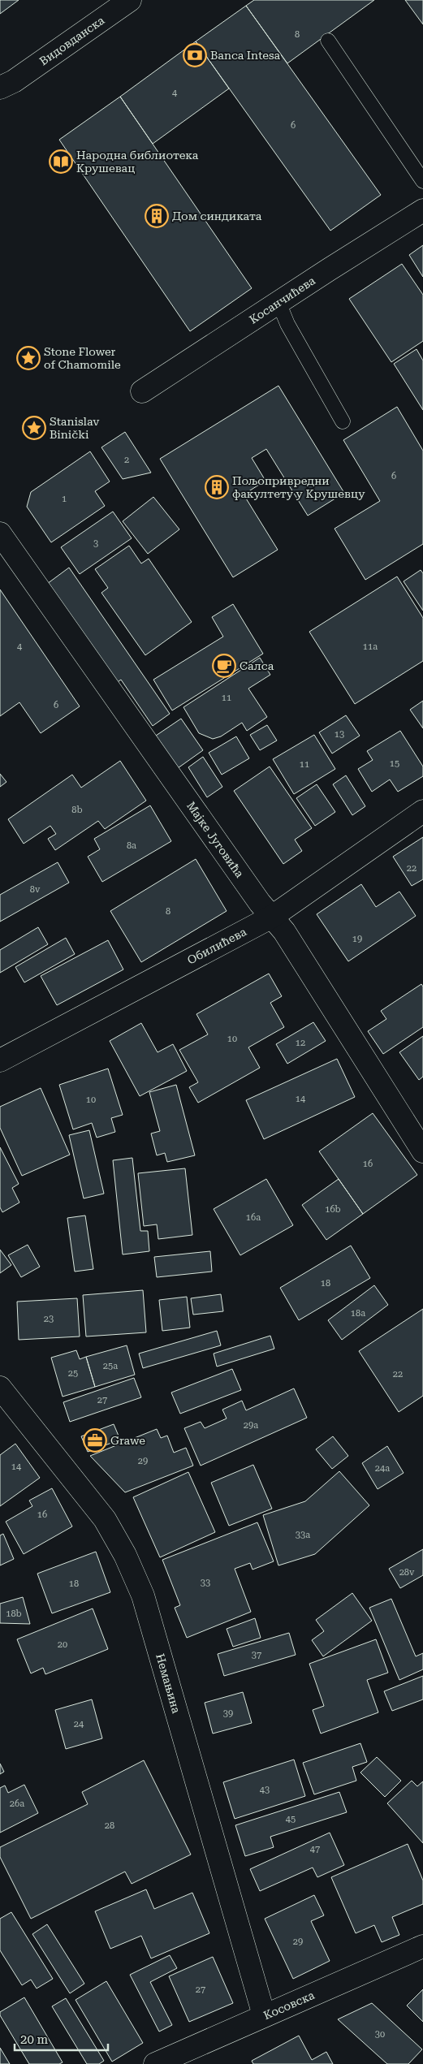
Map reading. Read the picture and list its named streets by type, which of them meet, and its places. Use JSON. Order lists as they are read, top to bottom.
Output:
{
  "streets": {
    "street": [
      "Видовданска",
      "Косанчићева",
      "Мајке Југовића",
      "Обилићева",
      "Немањина",
      "Косовска"
    ]
  },
  "crossings": [
    ["Мајке Југовића", "Обилићева"],
    ["Немањина", "Косовска"]
  ],
  "places": {
    "bank": ["Banca Intesa"],
    "library": ["Народна библиотека Крушевац"],
    "building": ["Дом синдиката", "Пољопривредни факултету у Крушевцу"],
    "place": ["Stone Flower of Chamomile", "Stanislav Binički"],
    "cafe": ["Салса"],
    "office": ["Grawe"]
  },
  "house_numbers": [
    "8",
    "4",
    "6",
    "2",
    "6",
    "1",
    "3",
    "4",
    "11a",
    "11",
    "6",
    "13",
    "15",
    "11",
    "8b",
    "8a",
    "22",
    "8v",
    "8",
    "19",
    "10",
    "12",
    "14",
    "10",
    "16",
    "16b",
    "16a",
    "18",
    "18a",
    "23",
    "25a",
    "25",
    "22",
    "27",
    "29a",
    "29",
    "14",
    "24a",
    "16",
    "33a",
    "28v",
    "33",
    "18",
    "18b",
    "20",
    "37",
    "39",
    "24",
    "43",
    "26a",
    "45",
    "28",
    "47",
    "29",
    "27",
    "30"
  ],
  "scale_bar": "20 m"
}
